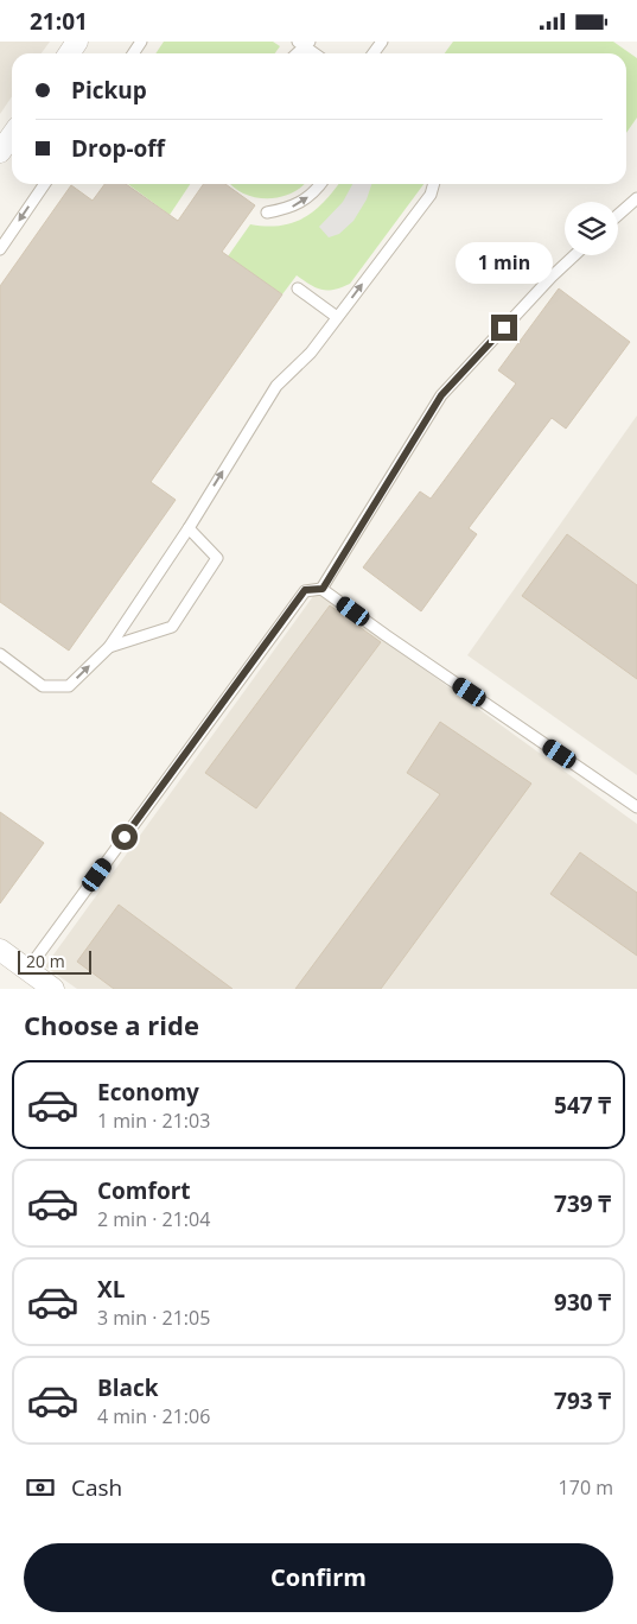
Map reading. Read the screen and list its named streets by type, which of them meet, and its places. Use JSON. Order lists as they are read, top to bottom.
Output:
{
  "scale_bar": "20 m",
  "page": {
    "status": "21:01",
    "banner": ["Pickup", "Drop-off"],
    "bubble": "1 min",
    "scale": "20 m",
    "heading": "Choose a ride",
    "list": [
      {
        "name": "Economy",
        "note": "1 min · 21:03",
        "value": "547 ₸"
      },
      {
        "name": "Comfort",
        "note": "2 min · 21:04",
        "value": "739 ₸"
      },
      {
        "name": "XL",
        "note": "3 min · 21:05",
        "value": "930 ₸"
      },
      {
        "name": "Black",
        "note": "4 min · 21:06",
        "value": "793 ₸"
      }
    ],
    "pay": ["Cash", "170 m"],
    "buttons": "Confirm"
  }
}
